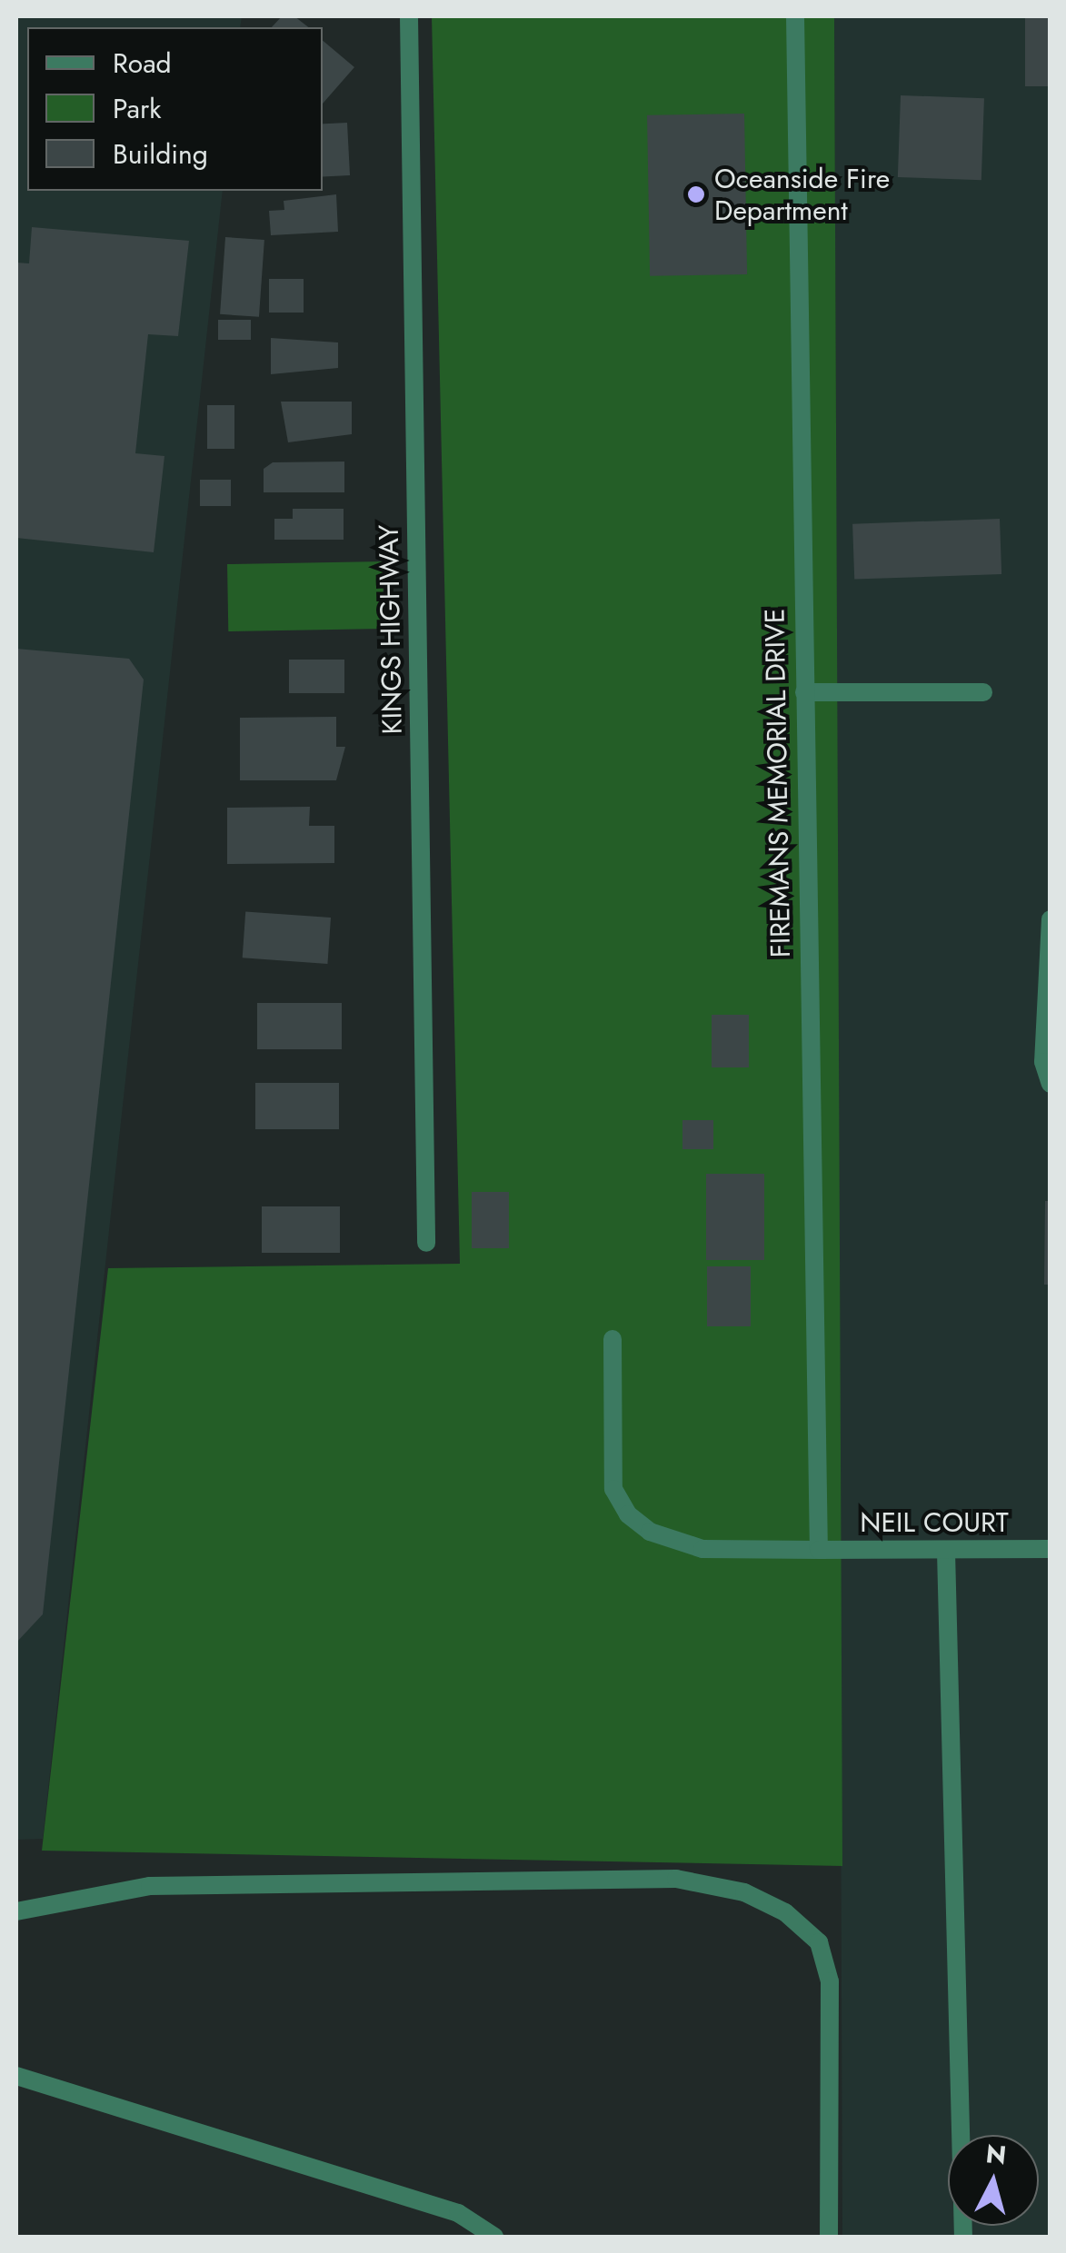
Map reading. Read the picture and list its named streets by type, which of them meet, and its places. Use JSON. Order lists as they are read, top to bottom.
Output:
{
  "streets": {
    "street": ["KINGS HIGHWAY", "FIREMANS MEMORIAL DRIVE", "NEIL COURT"]
  },
  "crossings": [
    ["FIREMANS MEMORIAL DRIVE", "NEIL COURT"]
  ],
  "places": ["Oceanside Fire Department"],
  "legend": ["Road", "Park", "Building"],
  "north": "top"
}
